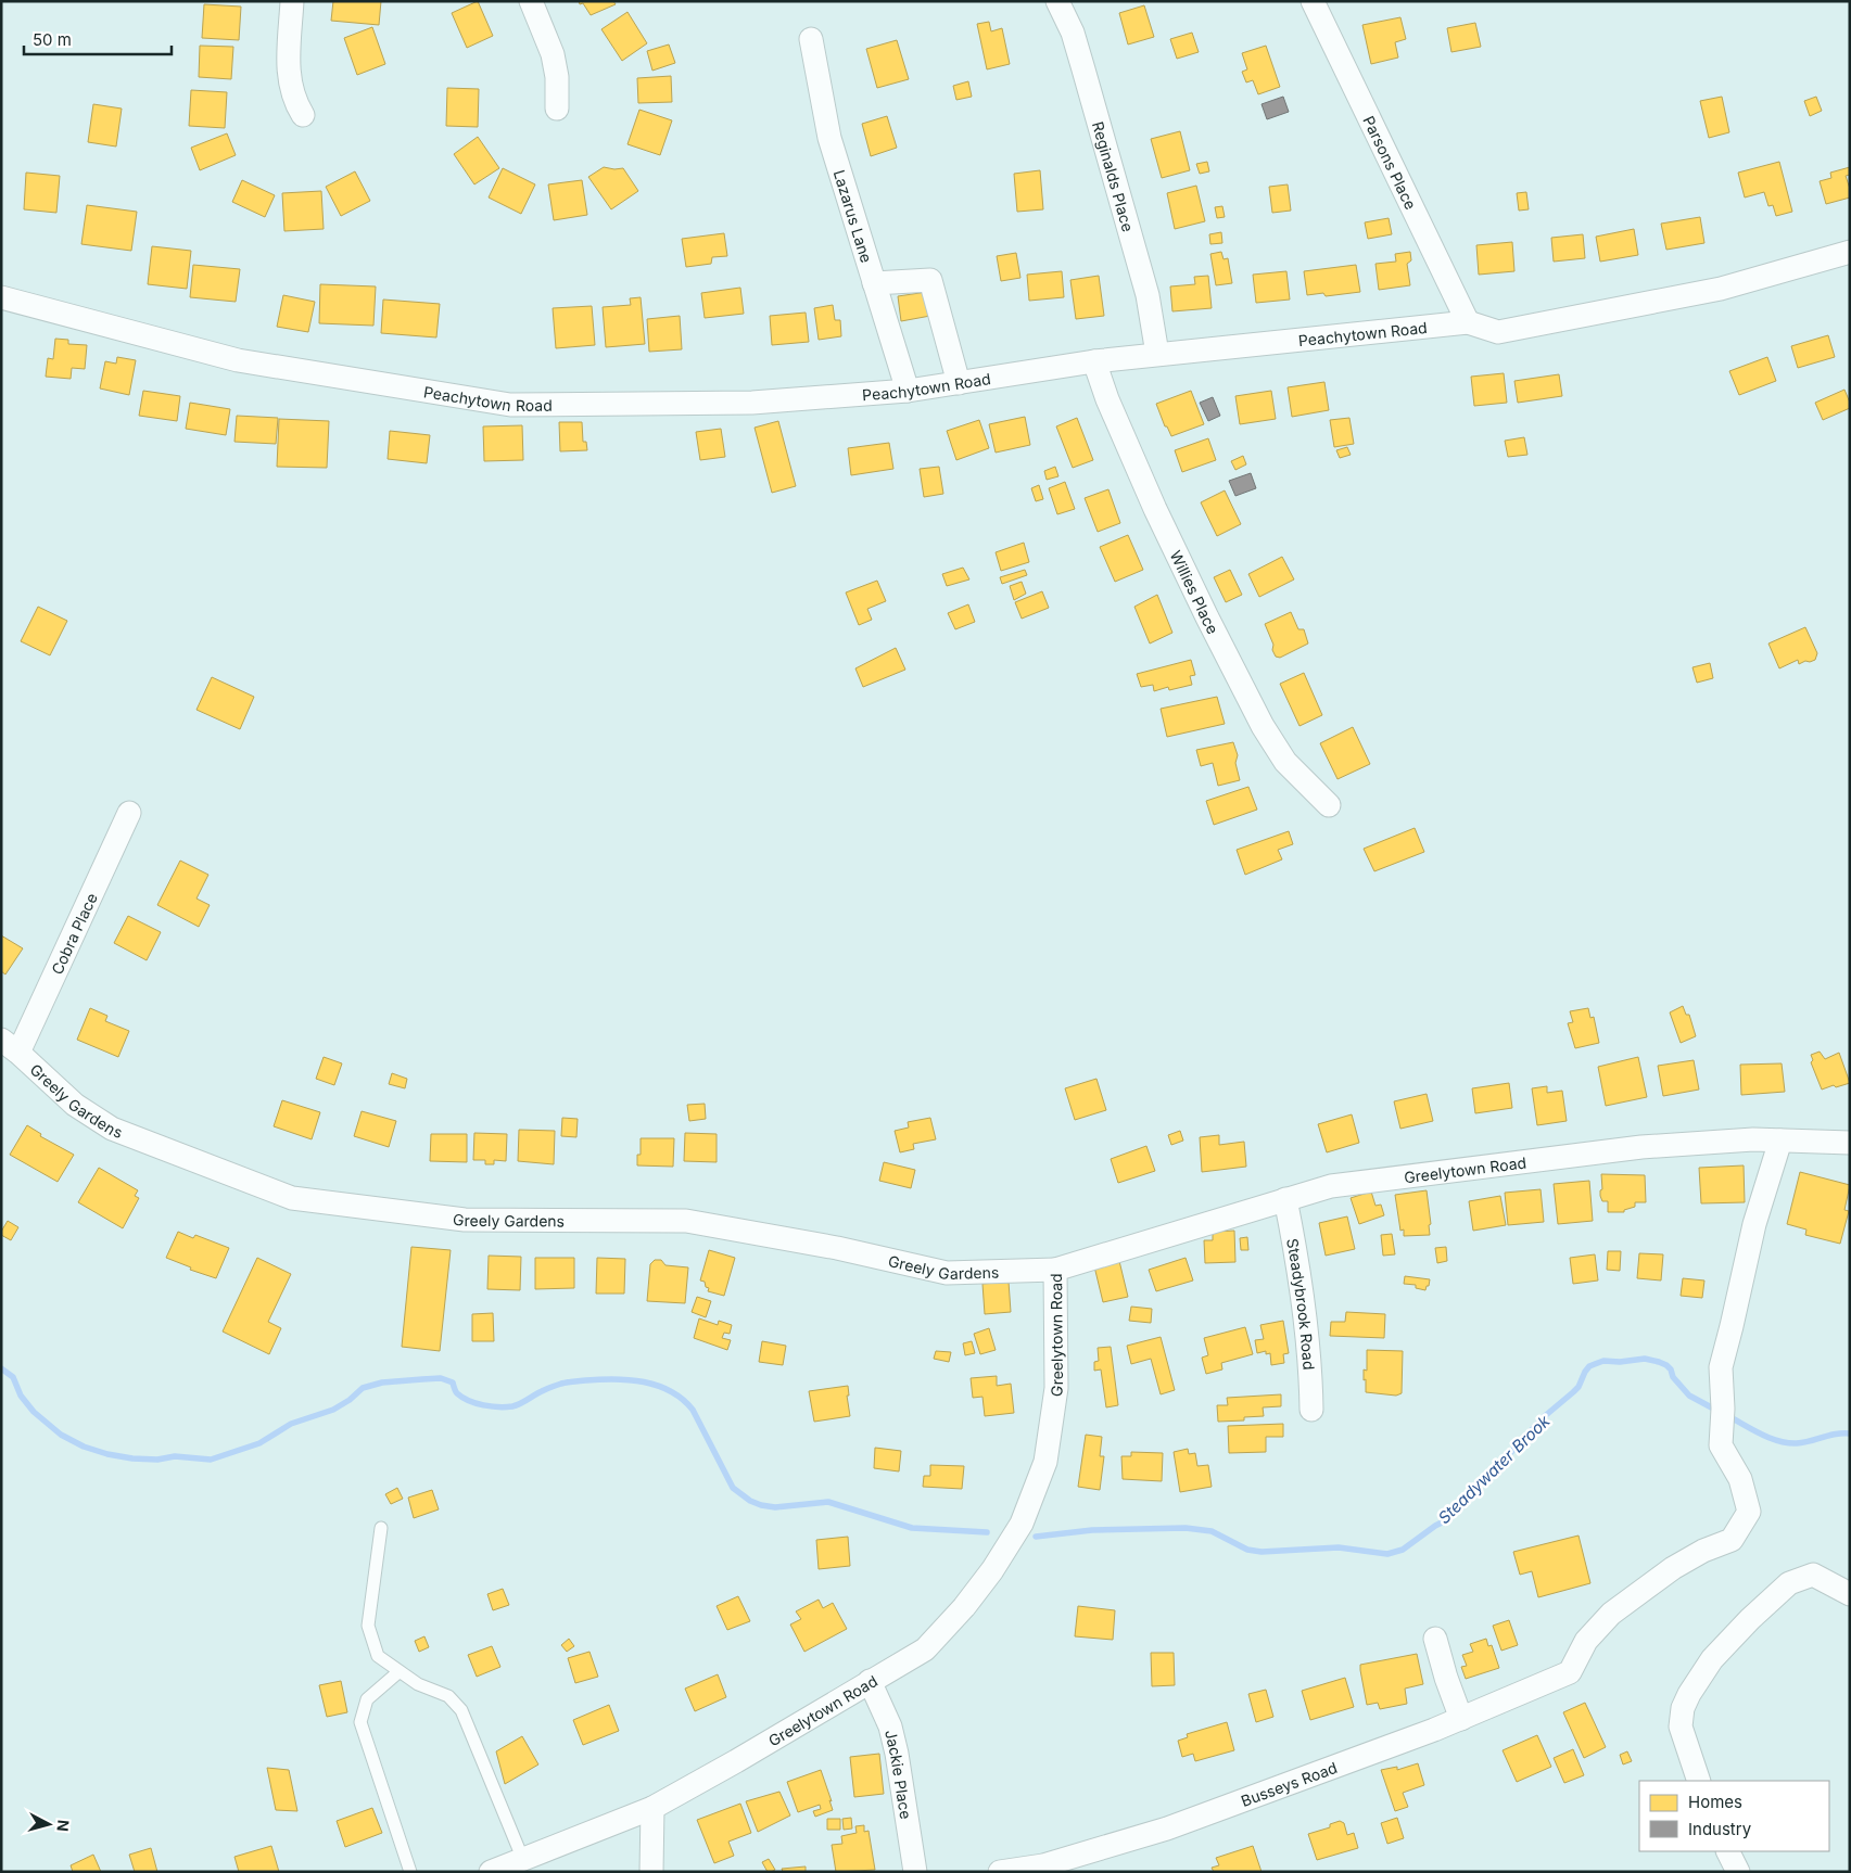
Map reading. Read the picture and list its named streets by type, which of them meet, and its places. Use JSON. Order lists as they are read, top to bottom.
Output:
{
  "streets": {
    "street": [
      "Parsons Place",
      "Reginalds Place",
      "Lazarus Lane",
      "Peachytown Road",
      "Willies Place",
      "Cobra Place",
      "Greely Gardens",
      "Greelytown Road",
      "Steadybrook Road",
      "Jackie Place",
      "Busseys Road"
    ]
  },
  "crossings": [
    ["Parsons Place", "Peachytown Road"],
    ["Reginalds Place", "Peachytown Road"],
    ["Lazarus Lane", "Peachytown Road"],
    ["Peachytown Road", "Willies Place"],
    ["Cobra Place", "Greely Gardens"],
    ["Greely Gardens", "Greelytown Road"],
    ["Greelytown Road", "Steadybrook Road"],
    ["Greelytown Road", "Jackie Place"],
    ["Greelytown Road", "Busseys Road"]
  ],
  "water": ["Steadywater Brook"],
  "legend": ["Homes", "Industry"],
  "scale_bar": "50 m",
  "north": "right"
}
